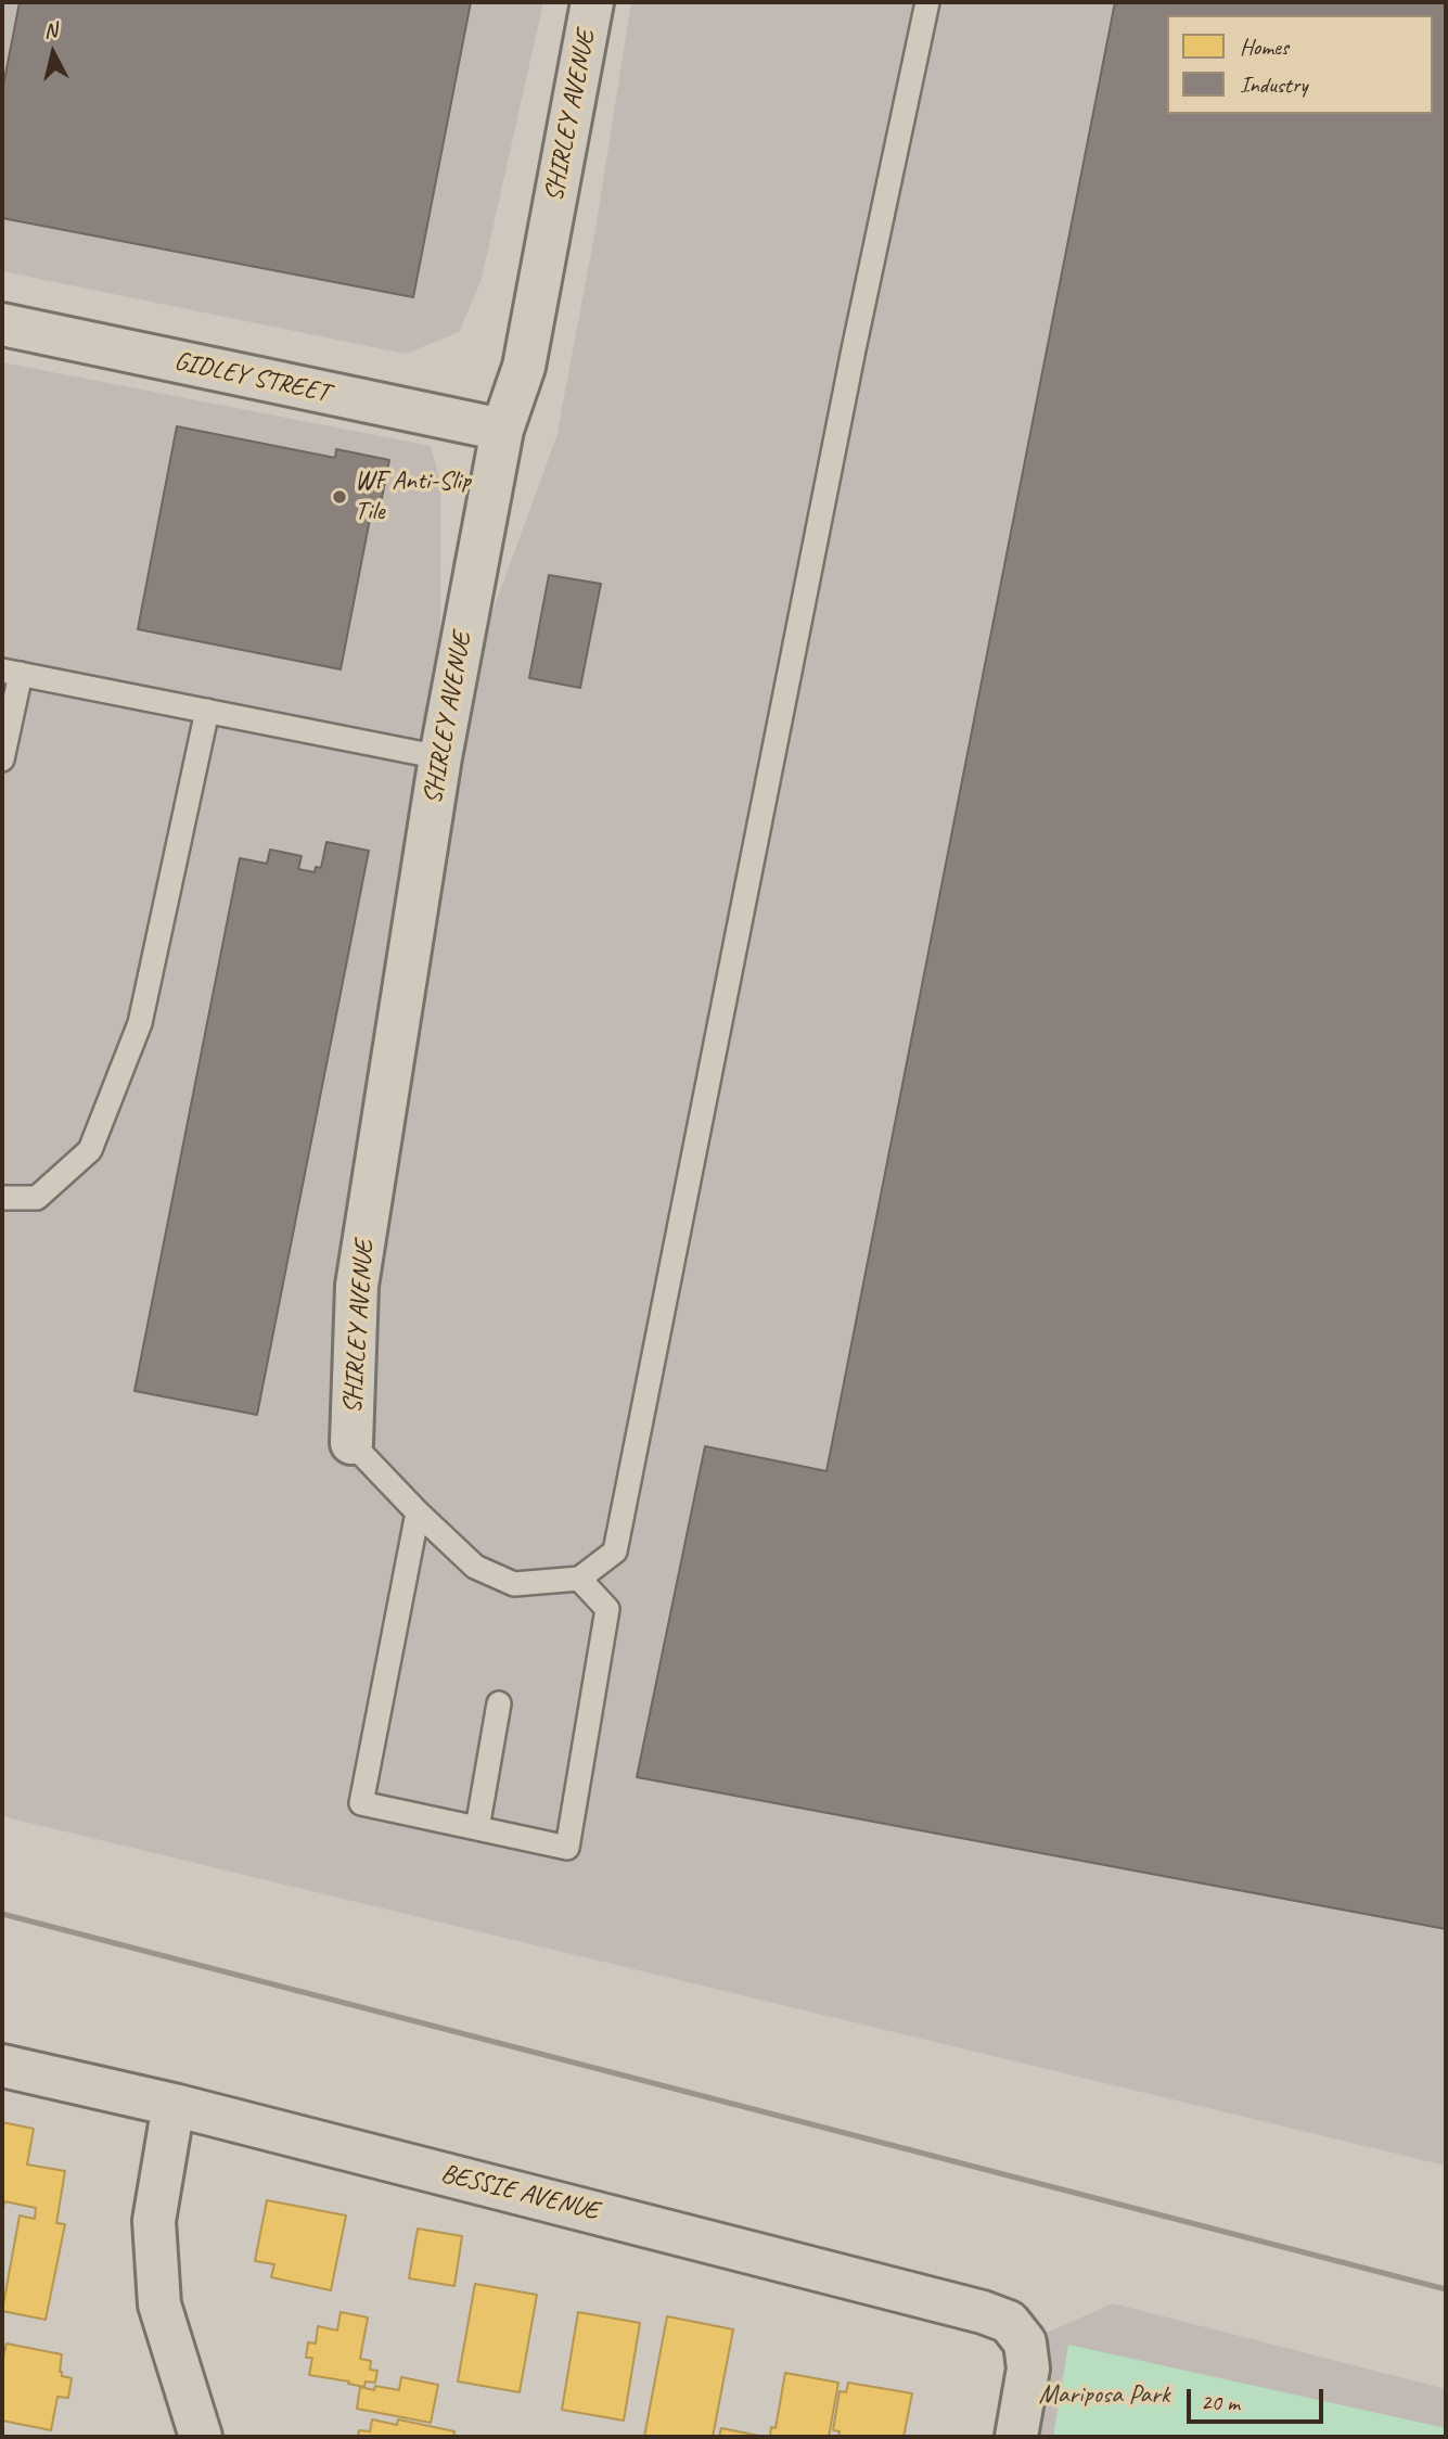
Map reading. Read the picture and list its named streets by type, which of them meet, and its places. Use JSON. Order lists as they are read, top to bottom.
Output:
{
  "streets": {
    "street": ["SHIRLEY AVENUE", "GIDLEY STREET", "BESSIE AVENUE"]
  },
  "crossings": [
    ["SHIRLEY AVENUE", "GIDLEY STREET"]
  ],
  "parks": ["Mariposa Park"],
  "places": ["WF Anti-Slip Tile"],
  "legend": ["Homes", "Industry"],
  "scale_bar": "20 m",
  "north": "top"
}
